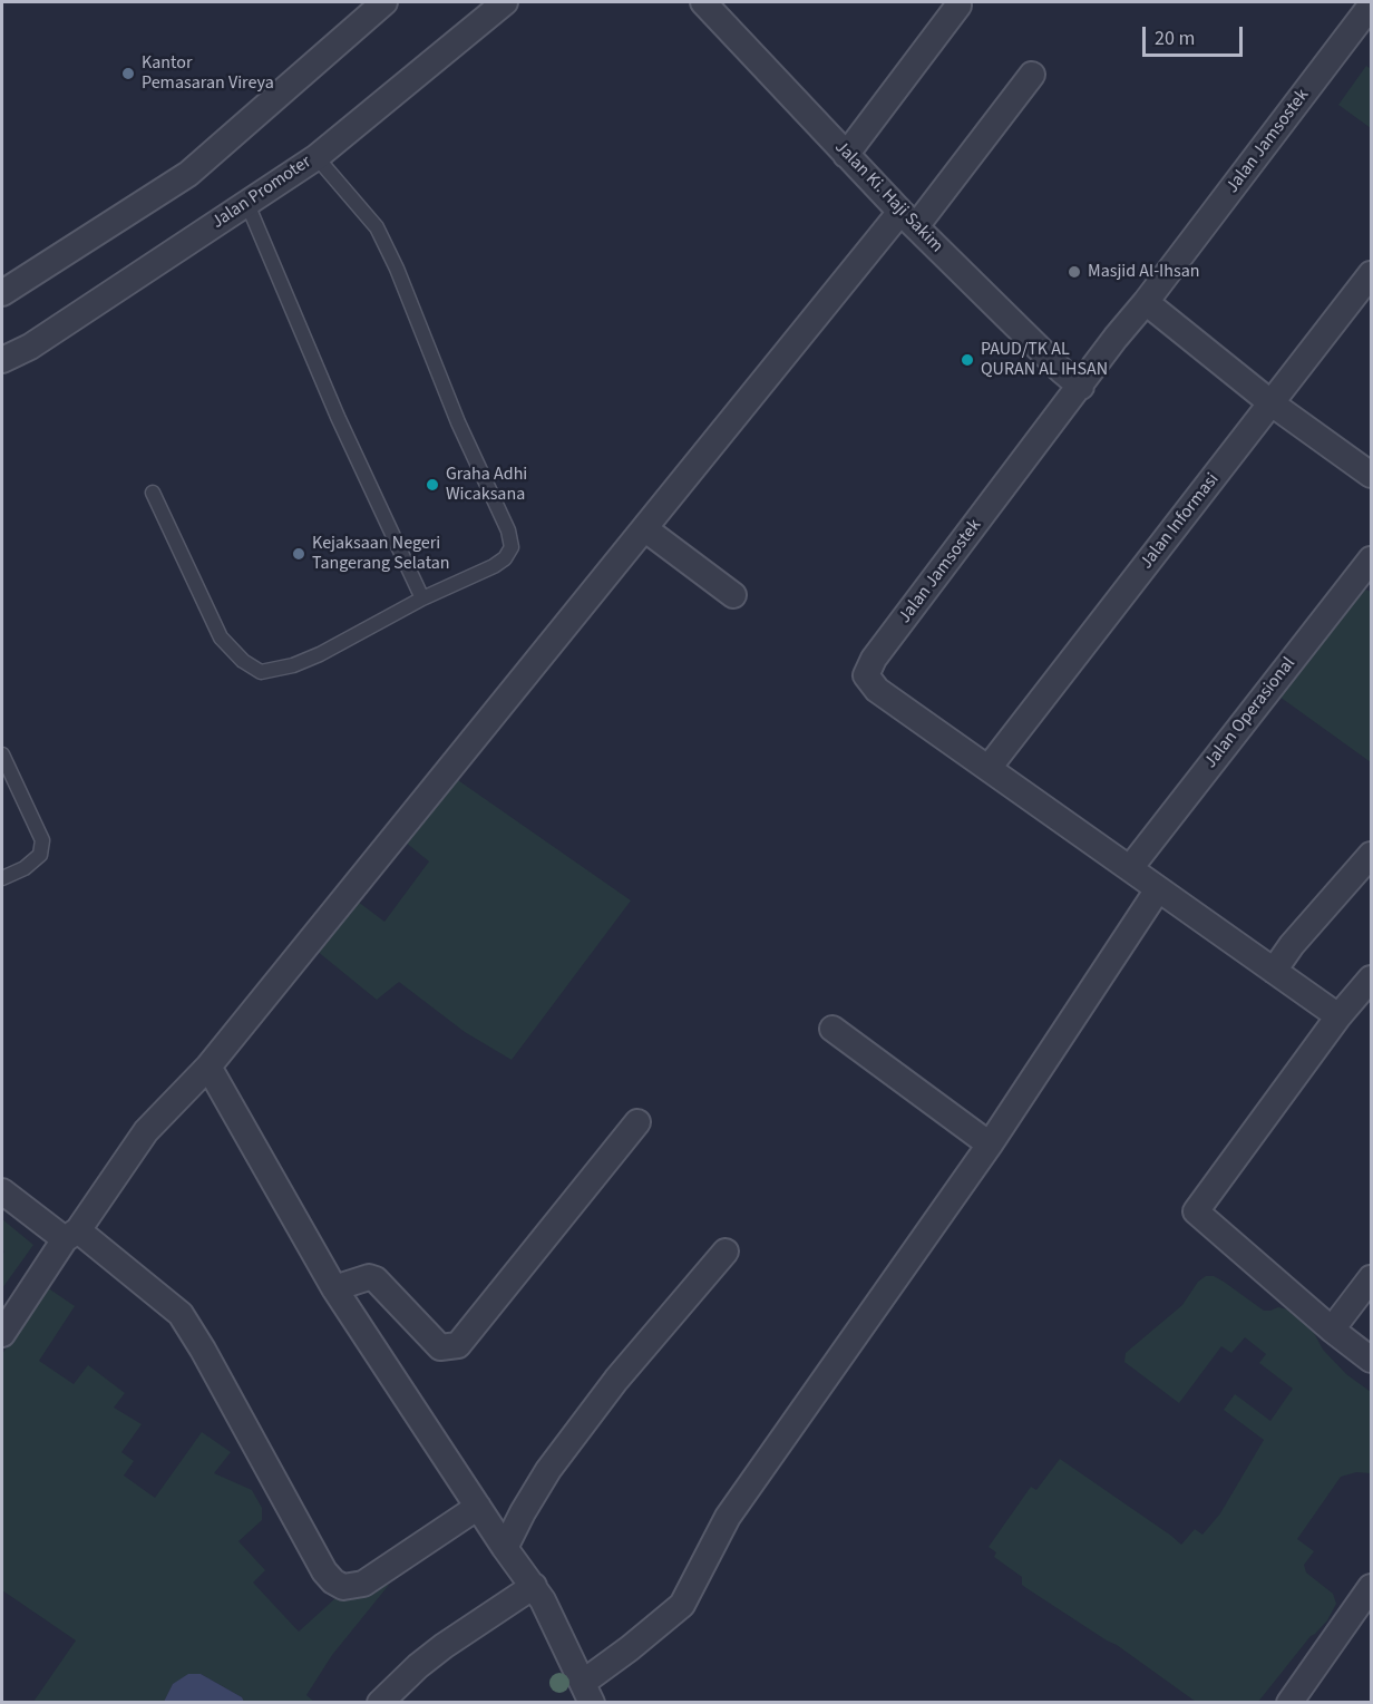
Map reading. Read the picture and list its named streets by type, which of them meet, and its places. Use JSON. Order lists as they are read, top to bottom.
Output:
{
  "streets": {
    "street": [
      "Jalan Jamsostek",
      "Jalan Promoter",
      "Jalan Ki. Haji Sakim",
      "Jalan Informasi",
      "Jalan Operasional"
    ]
  },
  "crossings": [
    ["Jalan Jamsostek", "Jalan Ki. Haji Sakim"],
    ["Jalan Jamsostek", "Jalan Informasi"],
    ["Jalan Jamsostek", "Jalan Operasional"]
  ],
  "places": [
    "Kantor Pemasaran Vireya",
    "Masjid Al-Ihsan",
    "PAUD/TK AL QURAN AL IHSAN",
    "Graha Adhi Wicaksana",
    "Kejaksaan Negeri Tangerang Selatan"
  ],
  "scale_bar": "20 m"
}
